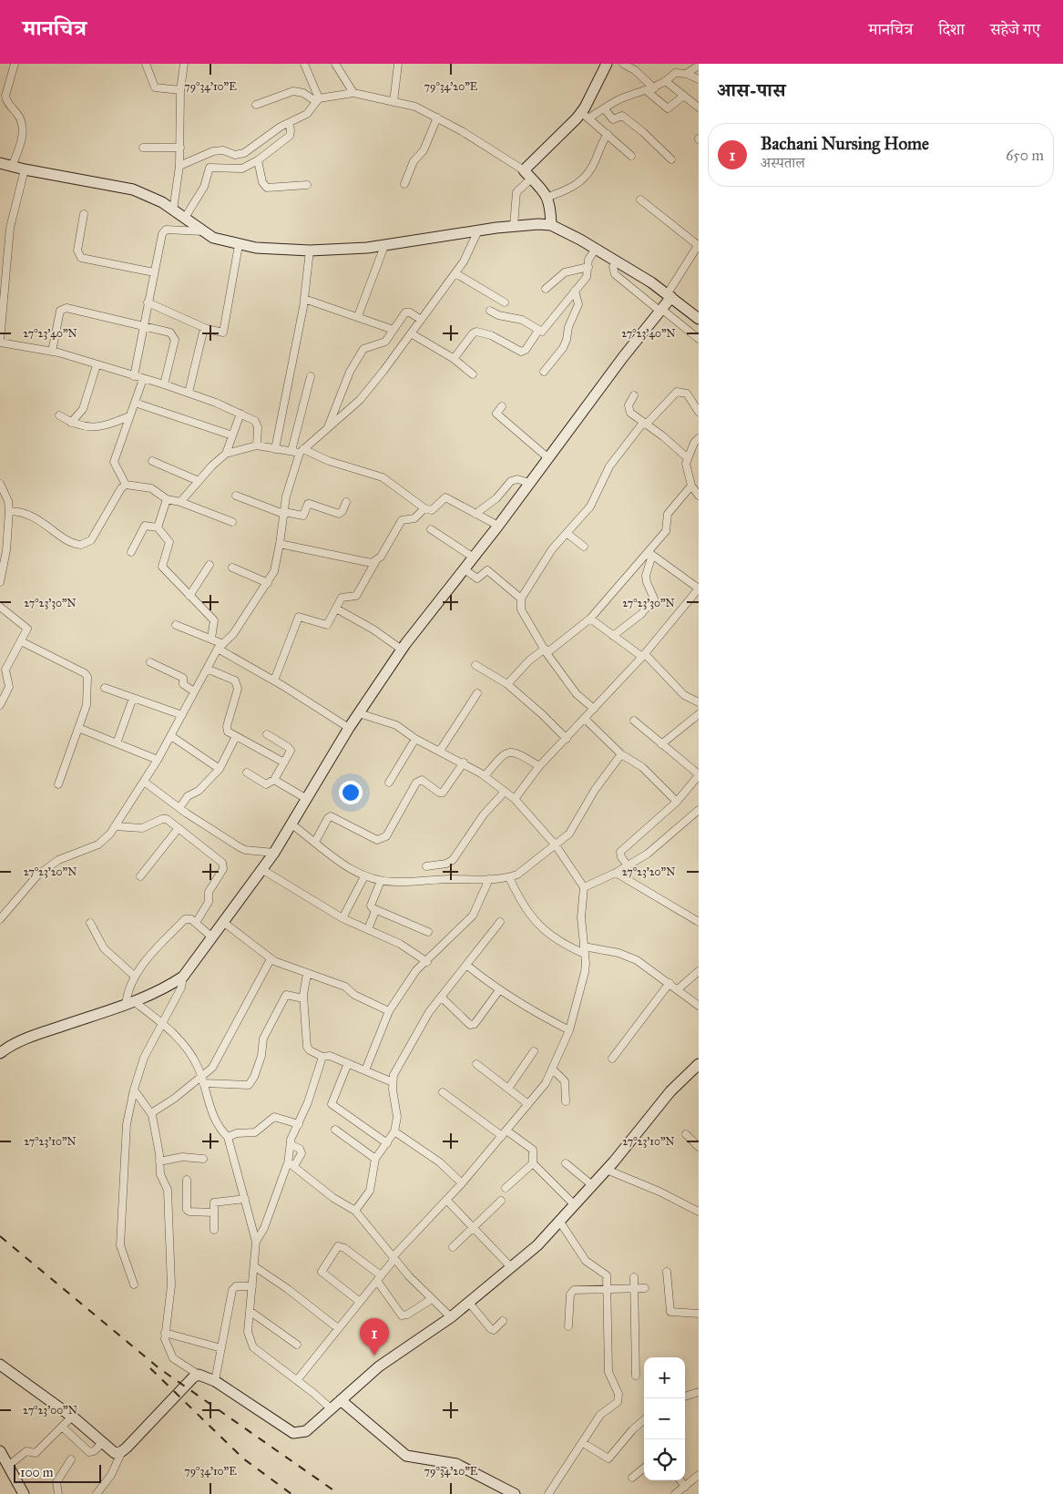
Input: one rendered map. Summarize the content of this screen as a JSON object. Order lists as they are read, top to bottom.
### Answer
{
  "scale_bar": "100 m",
  "page": {
    "header": "मानचित्र",
    "nav": ["मानचित्र", "दिशा", "सहेजे गए"],
    "heading": "आस-पास",
    "list": [
      {
        "mark": "1",
        "name": "Bachani Nursing Home",
        "note": "अस्पताल",
        "value": "650 m"
      }
    ],
    "pins": "1",
    "map_buttons": ["+", "−"],
    "scale": "100 m"
  },
  "coordinates": [
    "79°34'10\"E",
    "79°34'20\"E",
    "27°23'40\"N",
    "27°23'30\"N",
    "27°23'20\"N",
    "27°23'10\"N",
    "27°23'00\"N"
  ]
}
